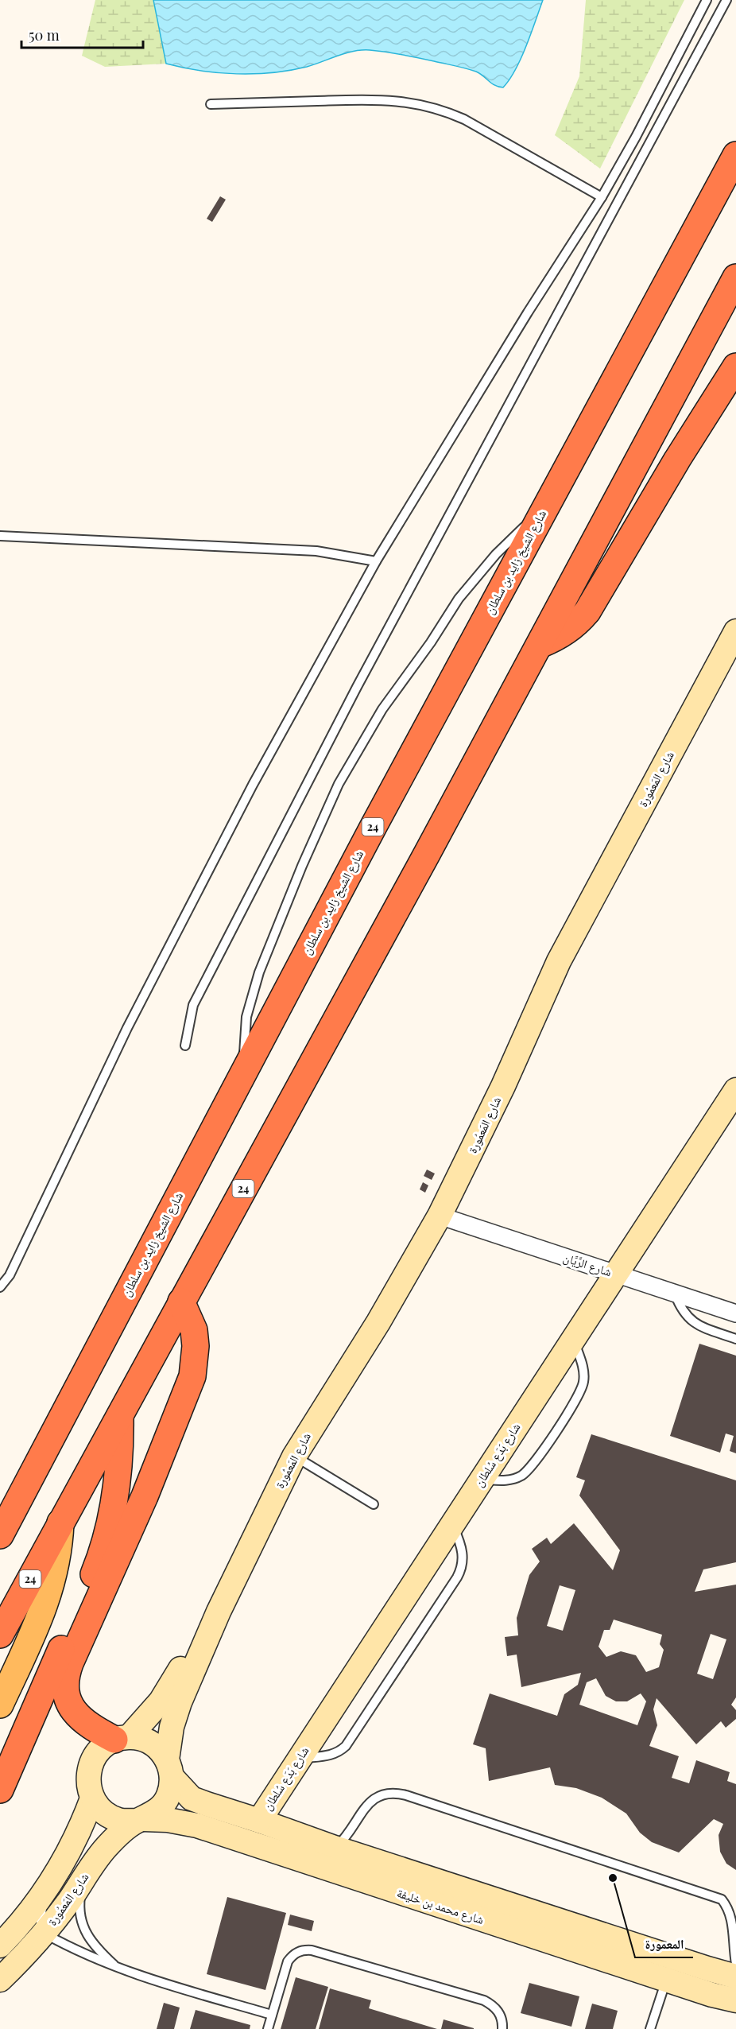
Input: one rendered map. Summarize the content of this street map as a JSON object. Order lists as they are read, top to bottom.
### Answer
{
  "streets": {
    "highway": ["شارع الشيخ زايد بن سلطان", "24"],
    "street": [
      "شارع المَعمُورة",
      "شارع الرَّيَّان",
      "شارع بَدَع سُلطان",
      "شارع محمد بن خليفة"
    ]
  },
  "crossings": [
    ["شارع المَعمُورة", "شارع الرَّيَّان"],
    ["شارع المَعمُورة", "شارع محمد بن خليفة"],
    ["شارع الرَّيَّان", "شارع بَدَع سُلطان"],
    ["شارع بَدَع سُلطان", "شارع محمد بن خليفة"]
  ],
  "places": ["المعمورة"],
  "scale_bar": "50 m"
}
